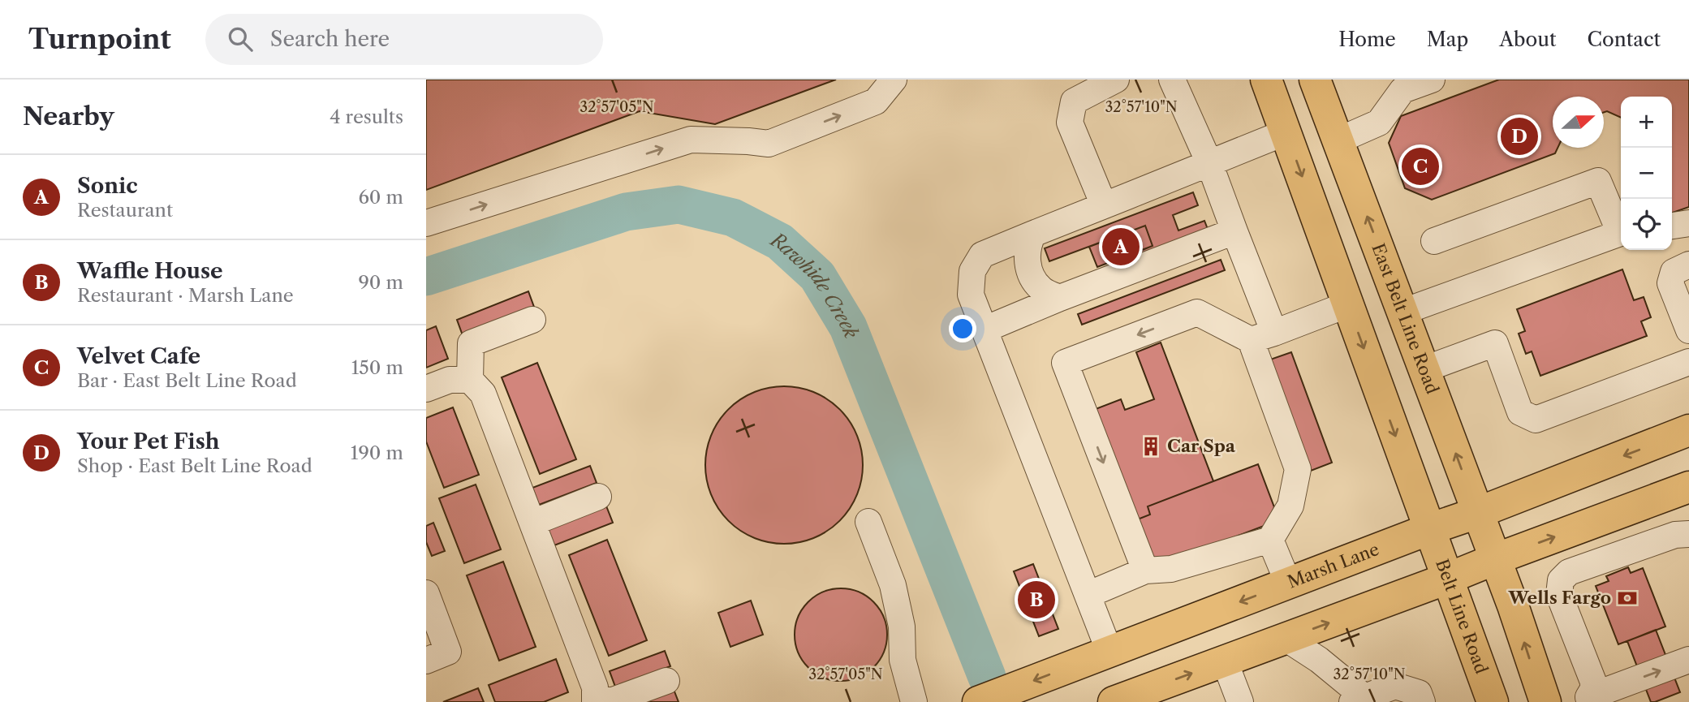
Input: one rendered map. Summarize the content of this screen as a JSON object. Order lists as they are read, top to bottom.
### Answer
{
  "streets": {
    "main road": ["East Belt Line Road", "Marsh Lane", "Belt Line Road"]
  },
  "crossings": [
    ["East Belt Line Road", "Marsh Lane"],
    ["Marsh Lane", "Belt Line Road"]
  ],
  "water": ["Rawhide Creek"],
  "places": {
    "building": ["Car Spa"],
    "bank": ["Wells Fargo"]
  },
  "north": "right",
  "page": {
    "header": "Turnpoint",
    "search": "Search here",
    "nav": [
      "Home",
      "Map",
      "About",
      "Contact"
    ],
    "heading": ["Nearby", "4 results"],
    "map_buttons": ["+", "−"],
    "pins": [
      "D",
      "C",
      "A",
      "B"
    ],
    "list": [
      {
        "mark": "A",
        "name": "Sonic",
        "note": "Restaurant",
        "value": "60 m"
      },
      {
        "mark": "B",
        "name": "Waffle House",
        "note": "Restaurant · Marsh Lane",
        "value": "90 m"
      },
      {
        "mark": "C",
        "name": "Velvet Cafe",
        "note": "Bar · East Belt Line Road",
        "value": "150 m"
      },
      {
        "mark": "D",
        "name": "Your Pet Fish",
        "note": "Shop · East Belt Line Road",
        "value": "190 m"
      }
    ]
  },
  "coordinates": ["32°57'05\"N", "32°57'10\"N"]
}
